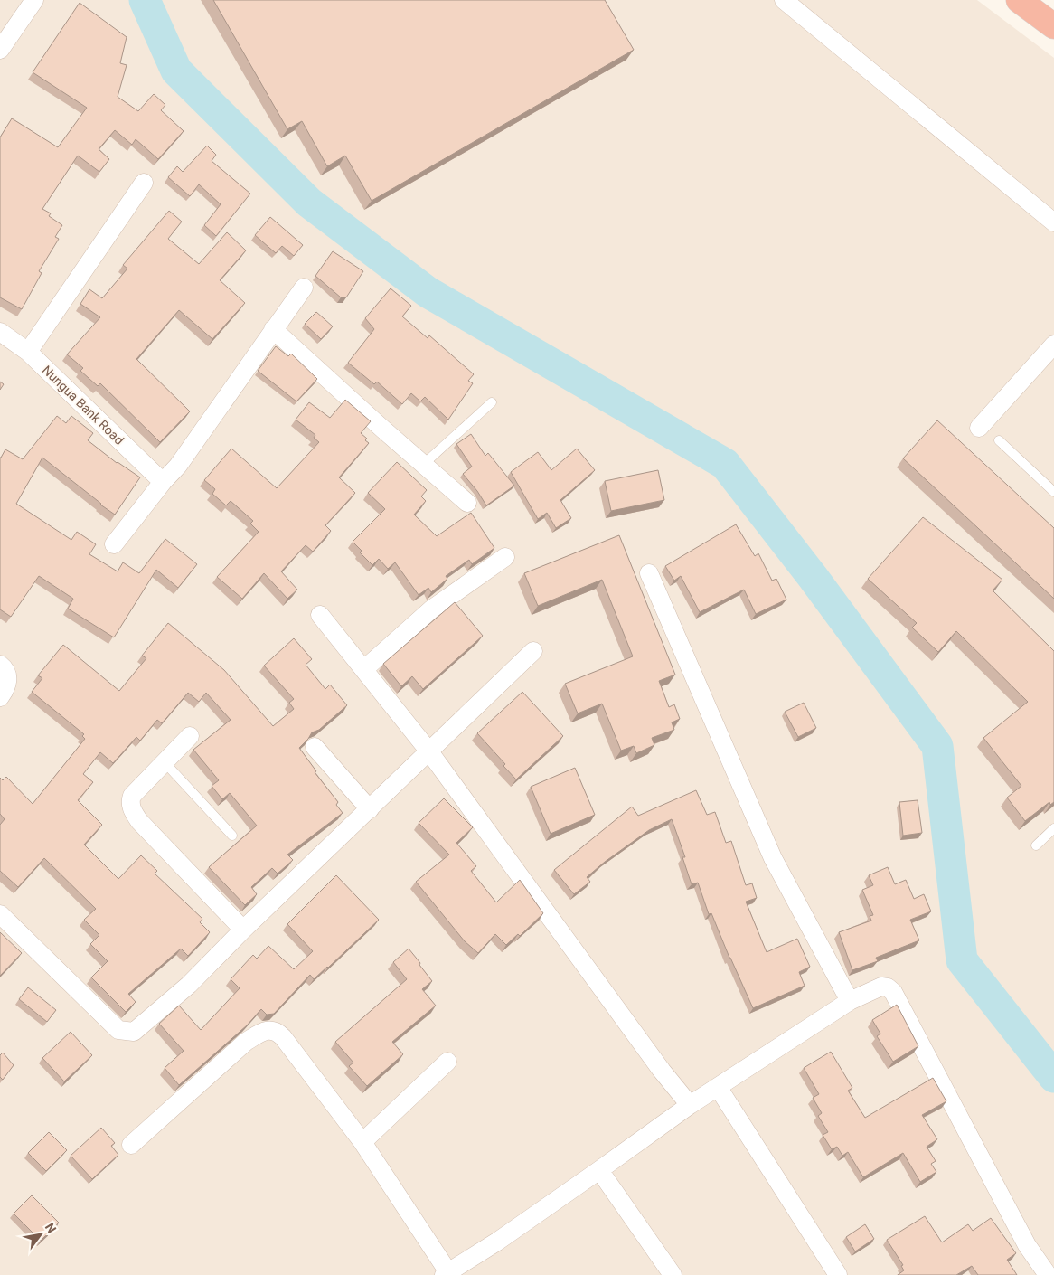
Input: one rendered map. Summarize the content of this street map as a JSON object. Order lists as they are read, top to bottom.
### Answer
{
  "streets": {
    "street": ["Nungua Bank Road"]
  },
  "north": "top right"
}
